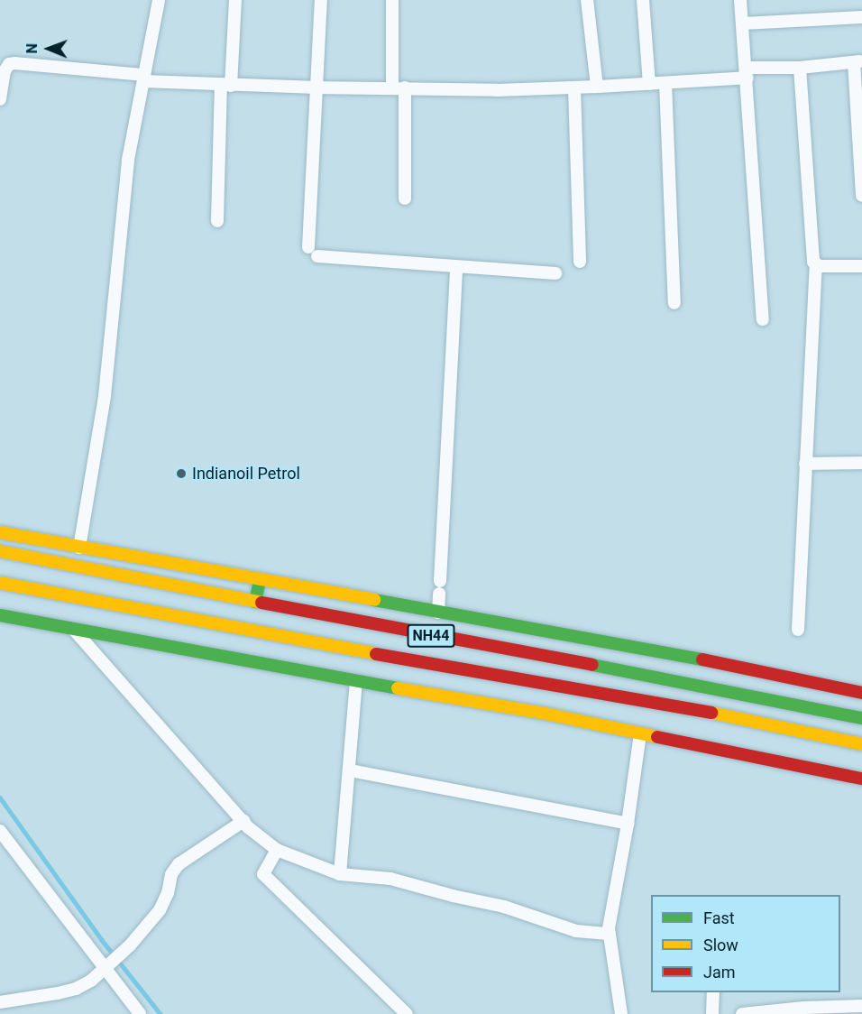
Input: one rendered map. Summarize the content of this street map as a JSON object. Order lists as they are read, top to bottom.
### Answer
{
  "streets": {
    "main road": ["NH44"]
  },
  "places": ["Indianoil Petrol"],
  "legend": ["Fast", "Slow", "Jam"],
  "north": "left"
}
